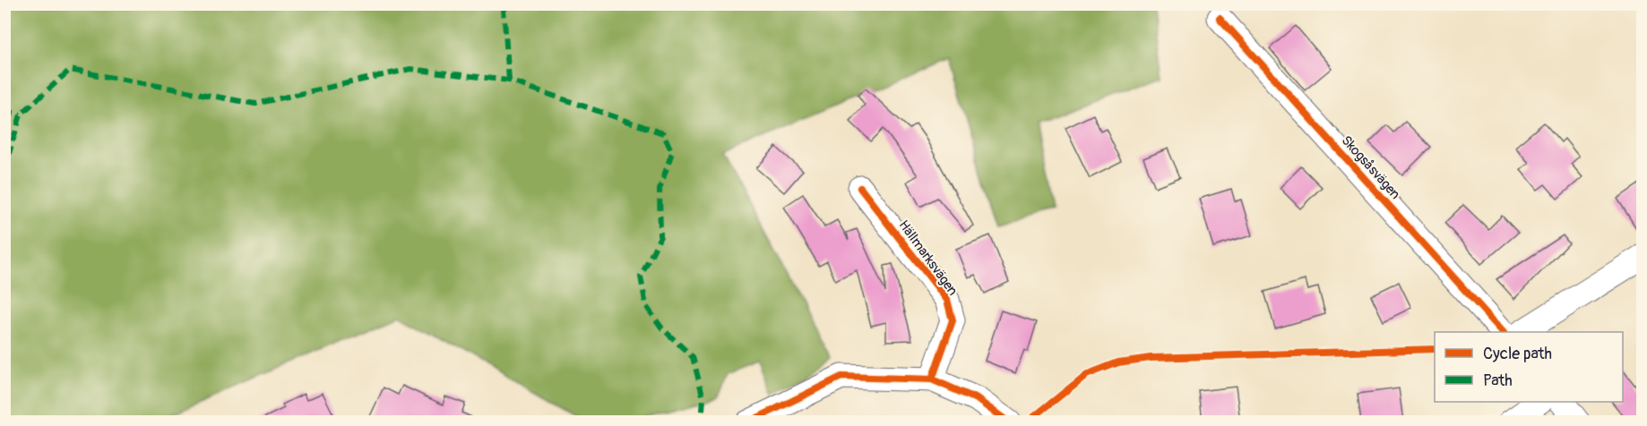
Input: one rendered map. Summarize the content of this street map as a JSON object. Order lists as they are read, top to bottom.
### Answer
{
  "streets": {
    "street": ["Skogsåsvägen", "Hällmarksvägen"]
  },
  "legend": ["Cycle path", "Path"]
}
